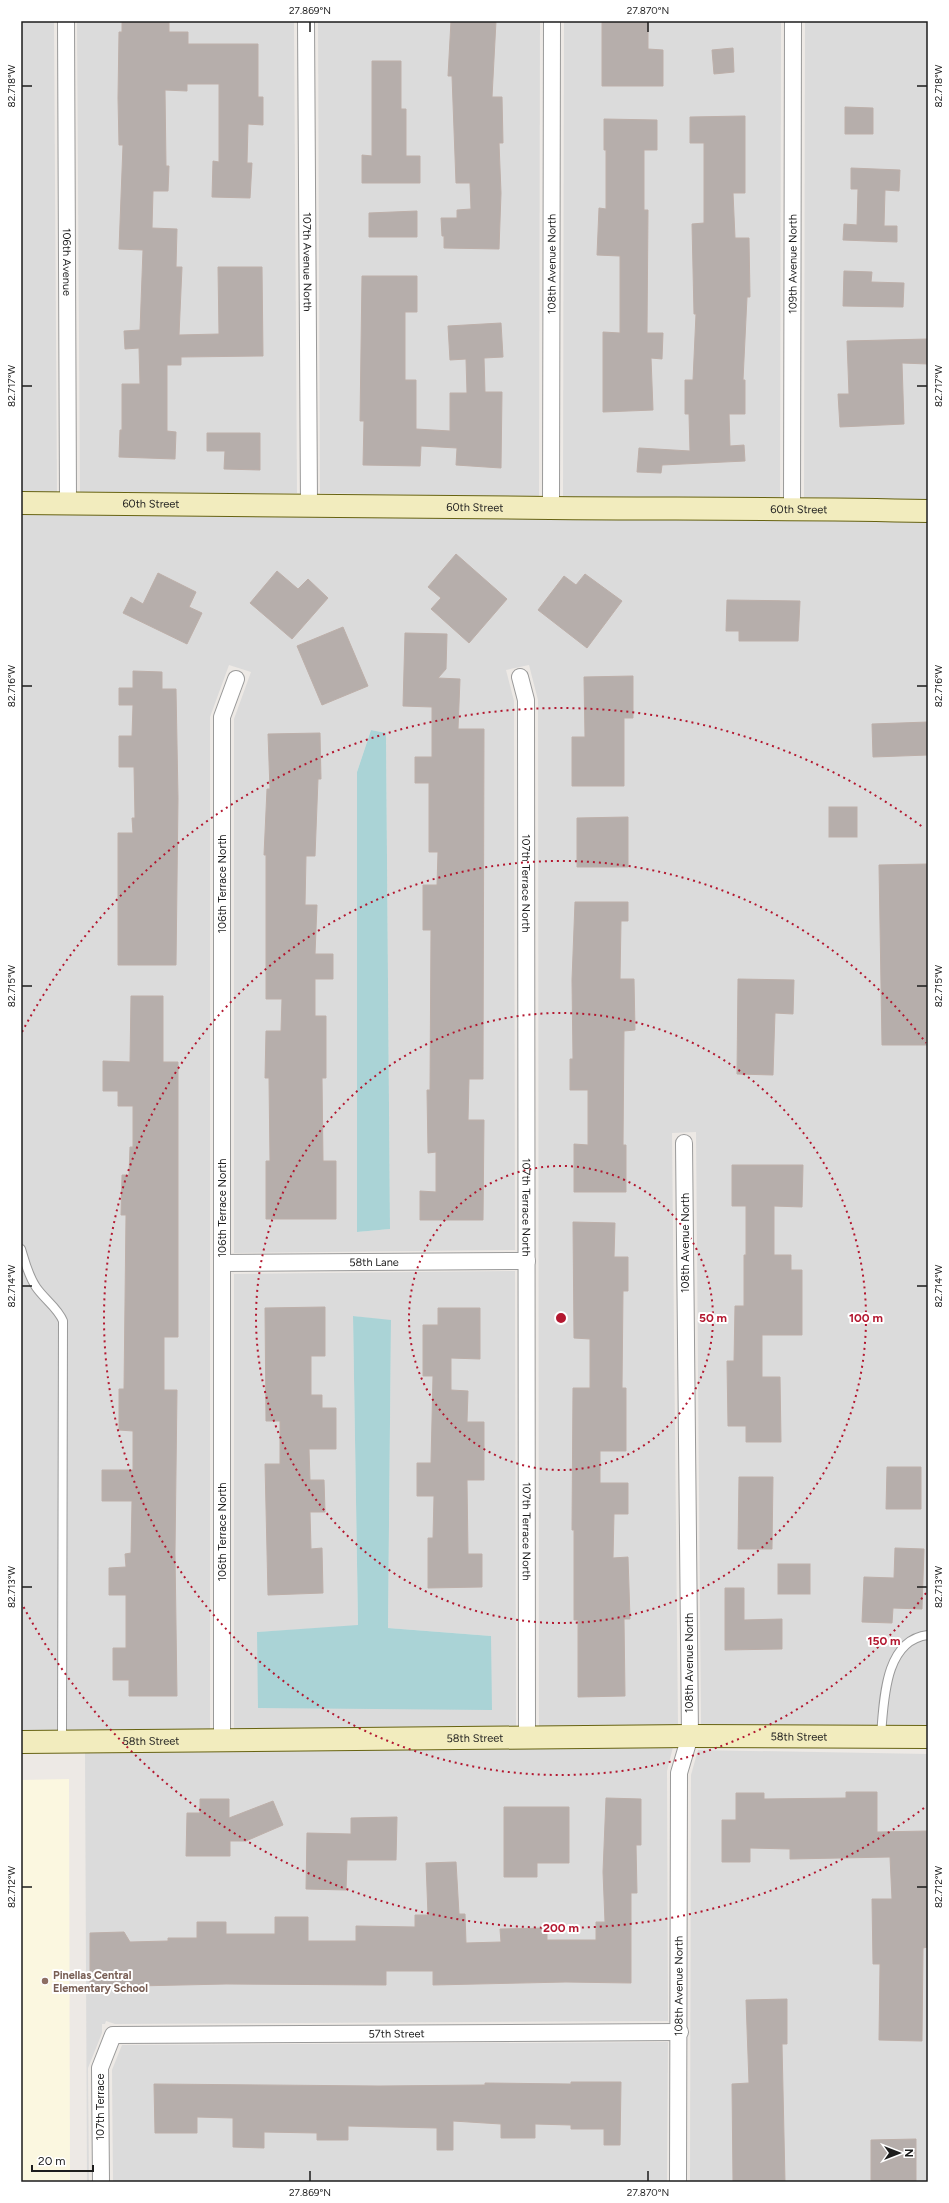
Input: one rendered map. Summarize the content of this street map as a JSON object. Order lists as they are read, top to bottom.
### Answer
{
  "streets": {
    "street": [
      "106th Avenue",
      "107th Avenue North",
      "108th Avenue North",
      "109th Avenue North",
      "60th Street",
      "107th Terrace North",
      "106th Terrace North",
      "58th Lane",
      "58th Street",
      "57th Street",
      "107th Terrace"
    ]
  },
  "crossings": [
    ["106th Avenue", "60th Street"],
    ["107th Avenue North", "60th Street"],
    ["108th Avenue North", "60th Street"],
    ["108th Avenue North", "58th Street"],
    ["108th Avenue North", "57th Street"],
    ["109th Avenue North", "60th Street"],
    ["107th Terrace North", "58th Lane"],
    ["107th Terrace North", "58th Street"],
    ["106th Terrace North", "58th Lane"],
    ["106th Terrace North", "58th Street"],
    ["57th Street", "107th Terrace"]
  ],
  "places": ["Pinellas Central Elementary School"],
  "scale_bar": "20 m",
  "north": "right",
  "coordinates": [
    "27.869°N",
    "27.870°N",
    "82.718°W",
    "82.717°W",
    "82.716°W",
    "82.715°W",
    "82.714°W",
    "82.713°W",
    "82.712°W"
  ],
  "rings": [
    "50 m",
    "100 m",
    "150 m",
    "200 m"
  ]
}
